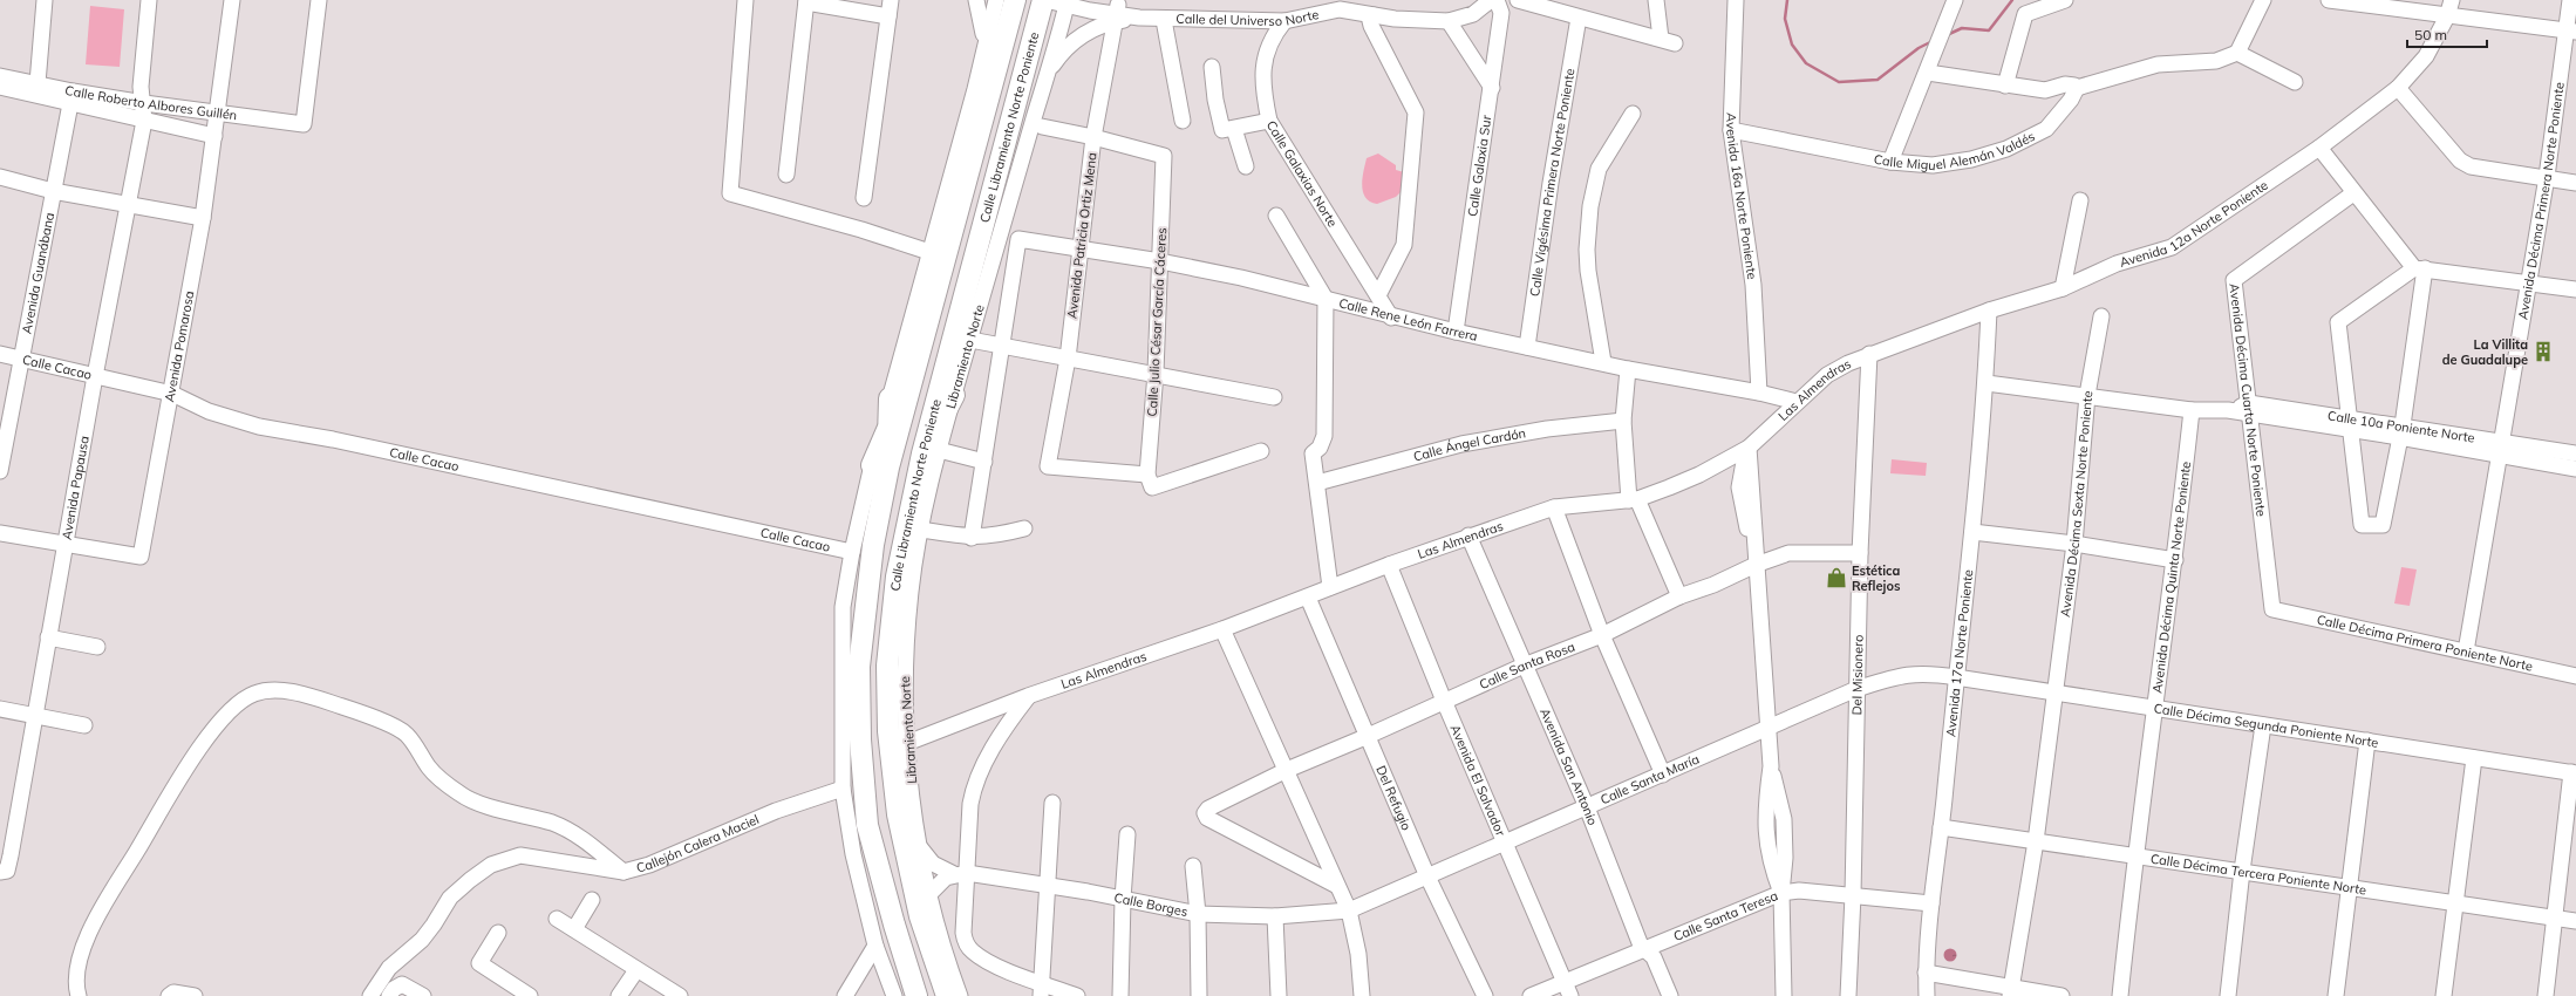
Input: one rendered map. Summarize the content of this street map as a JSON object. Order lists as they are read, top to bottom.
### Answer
{
  "streets": {
    "highway": ["Calle Libramiento Norte Poniente"],
    "street": [
      "Calle del Universo Norte",
      "Calle Roberto Albores Guillén",
      "Calle Miguel Alemán Valdés",
      "Calle Galaxia Sur",
      "Calle Galaxias Norte",
      "Calle Vigésima Primera Norte Poniente",
      "Avenida 16a Norte Poniente",
      "Avenida Décima Primera Norte Poniente",
      "Avenida 12a Norte Poniente",
      "Avenida Patricia Ortiz Mena",
      "Avenida Guanábana",
      "Calle Rene León Farrera",
      "Calle Julio César García Cáceres",
      "Avenida Pomarosa",
      "Libramiento Norte",
      "Calle Cacao",
      "Las Almendras",
      "Avenida Décima Cuarta Norte Poniente",
      "Calle 10a Poniente Norte",
      "Calle Ángel Cardón",
      "Avenida Papausa",
      "Avenida Décima Sexta Norte Poniente",
      "Avenida Décima Quinta Norte Poniente",
      "Calle Décima Primera Poniente Norte",
      "Avenida 17a Norte Poniente",
      "Calle Santa Rosa",
      "Del Misionero",
      "Calle Décima Segunda Poniente Norte",
      "Avenida San Antonio",
      "Avenida El Salvador",
      "Calle Santa María",
      "Del Refugio",
      "Callejón Calera Maciel",
      "Calle Décima Tercera Poniente Norte",
      "Calle Borges",
      "Calle Santa Teresa"
    ]
  },
  "crossings": [
    ["Calle del Universo Norte", "Calle Libramiento Norte Poniente"],
    ["Calle del Universo Norte", "Calle Galaxias Norte"],
    ["Calle del Universo Norte", "Avenida Patricia Ortiz Mena"],
    ["Calle del Universo Norte", "Libramiento Norte"],
    ["Calle Roberto Albores Guillén", "Avenida Guanábana"],
    ["Calle Roberto Albores Guillén", "Avenida Pomarosa"],
    ["Calle Roberto Albores Guillén", "Avenida Papausa"],
    ["Calle Libramiento Norte Poniente", "Libramiento Norte"],
    ["Calle Miguel Alemán Valdés", "Avenida 16a Norte Poniente"],
    ["Calle Galaxia Sur", "Calle Rene León Farrera"],
    ["Calle Galaxias Norte", "Calle Rene León Farrera"],
    ["Calle Vigésima Primera Norte Poniente", "Calle Rene León Farrera"],
    ["Avenida 16a Norte Poniente", "Calle Rene León Farrera"],
    ["Avenida Décima Primera Norte Poniente", "Calle 10a Poniente Norte"],
    ["Avenida Décima Primera Norte Poniente", "Calle Décima Primera Poniente Norte"],
    ["Avenida 12a Norte Poniente", "Las Almendras"],
    ["Avenida 12a Norte Poniente", "Avenida 17a Norte Poniente"],
    ["Avenida 12a Norte Poniente", "Del Misionero"],
    ["Avenida Patricia Ortiz Mena", "Calle Rene León Farrera"],
    ["Avenida Patricia Ortiz Mena", "Calle Julio César García Cáceres"],
    ["Avenida Guanábana", "Calle Cacao"],
    ["Calle Rene León Farrera", "Calle Julio César García Cáceres"],
    ["Calle Rene León Farrera", "Las Almendras"],
    ["Avenida Pomarosa", "Calle Cacao"],
    ["Avenida Pomarosa", "Avenida Papausa"],
    ["Libramiento Norte", "Las Almendras"],
    ["Libramiento Norte", "Calle Borges"],
    ["Calle Cacao", "Avenida Papausa"],
    ["Las Almendras", "Del Misionero"],
    ["Las Almendras", "Avenida San Antonio"],
    ["Las Almendras", "Avenida El Salvador"],
    ["Las Almendras", "Del Refugio"],
    ["Avenida Décima Cuarta Norte Poniente", "Calle 10a Poniente Norte"],
    ["Avenida Décima Cuarta Norte Poniente", "Calle Décima Primera Poniente Norte"],
    ["Calle 10a Poniente Norte", "Avenida Décima Sexta Norte Poniente"],
    ["Calle 10a Poniente Norte", "Avenida Décima Quinta Norte Poniente"],
    ["Calle 10a Poniente Norte", "Avenida 17a Norte Poniente"],
    ["Avenida Décima Sexta Norte Poniente", "Calle Décima Segunda Poniente Norte"],
    ["Avenida Décima Sexta Norte Poniente", "Calle Décima Tercera Poniente Norte"],
    ["Avenida Décima Quinta Norte Poniente", "Calle Décima Segunda Poniente Norte"],
    ["Avenida Décima Quinta Norte Poniente", "Calle Décima Tercera Poniente Norte"],
    ["Avenida 17a Norte Poniente", "Calle Décima Segunda Poniente Norte"],
    ["Avenida 17a Norte Poniente", "Calle Santa María"],
    ["Avenida 17a Norte Poniente", "Calle Décima Tercera Poniente Norte"],
    ["Avenida 17a Norte Poniente", "Calle Santa Teresa"],
    ["Calle Santa Rosa", "Del Misionero"],
    ["Calle Santa Rosa", "Avenida San Antonio"],
    ["Calle Santa Rosa", "Avenida El Salvador"],
    ["Calle Santa Rosa", "Del Refugio"],
    ["Del Misionero", "Calle Santa María"],
    ["Del Misionero", "Calle Santa Teresa"],
    ["Calle Décima Segunda Poniente Norte", "Calle Santa María"],
    ["Avenida San Antonio", "Calle Santa María"],
    ["Avenida San Antonio", "Calle Santa Teresa"],
    ["Avenida El Salvador", "Calle Santa María"],
    ["Avenida El Salvador", "Calle Santa Teresa"],
    ["Calle Santa María", "Del Refugio"],
    ["Calle Santa María", "Calle Borges"]
  ],
  "places": {
    "building": ["La Villita de Guadalupe"],
    "shop": ["Estética Reflejos"]
  },
  "scale_bar": "50 m"
}
